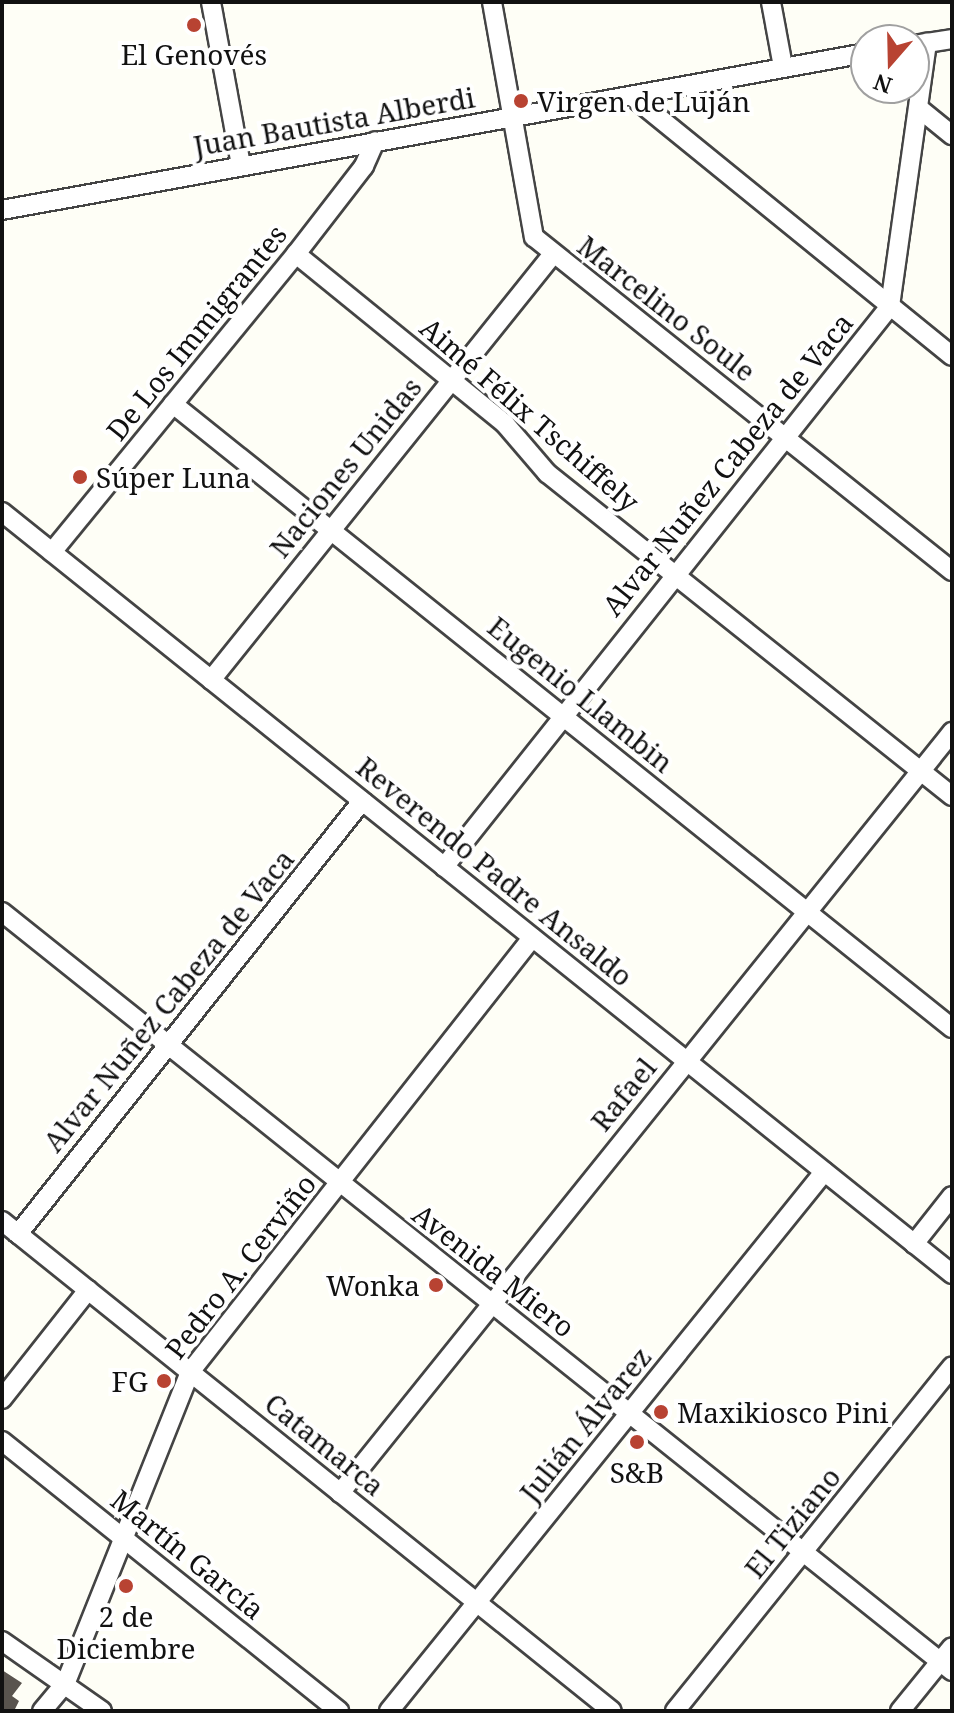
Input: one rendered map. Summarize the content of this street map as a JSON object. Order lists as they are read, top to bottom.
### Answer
{
  "streets": {
    "street": [
      "Juan Bautista Alberdi",
      "Marcelino Soule",
      "De Los Immigrantes",
      "Aimé Félix Tschiffely",
      "Alvar Nuñez Cabeza de Vaca",
      "Naciones Unidas",
      "Eugenio Llambin",
      "Reverendo Padre Ansaldo",
      "Rafael",
      "Pedro A. Cerviño",
      "Avenida Miero",
      "Julián Álvarez",
      "Catamarca",
      "El Tiziano",
      "Martín García"
    ]
  },
  "crossings": [
    ["Juan Bautista Alberdi", "Marcelino Soule"],
    ["Juan Bautista Alberdi", "De Los Immigrantes"],
    ["Marcelino Soule", "Alvar Nuñez Cabeza de Vaca"],
    ["Marcelino Soule", "Naciones Unidas"],
    ["De Los Immigrantes", "Aimé Félix Tschiffely"],
    ["De Los Immigrantes", "Eugenio Llambin"],
    ["De Los Immigrantes", "Reverendo Padre Ansaldo"],
    ["Aimé Félix Tschiffely", "Alvar Nuñez Cabeza de Vaca"],
    ["Aimé Félix Tschiffely", "Naciones Unidas"],
    ["Aimé Félix Tschiffely", "Rafael"],
    ["Alvar Nuñez Cabeza de Vaca", "Eugenio Llambin"],
    ["Alvar Nuñez Cabeza de Vaca", "Reverendo Padre Ansaldo"],
    ["Alvar Nuñez Cabeza de Vaca", "Avenida Miero"],
    ["Alvar Nuñez Cabeza de Vaca", "Catamarca"],
    ["Naciones Unidas", "Eugenio Llambin"],
    ["Naciones Unidas", "Reverendo Padre Ansaldo"],
    ["Eugenio Llambin", "Rafael"],
    ["Reverendo Padre Ansaldo", "Rafael"],
    ["Reverendo Padre Ansaldo", "Pedro A. Cerviño"],
    ["Reverendo Padre Ansaldo", "Julián Álvarez"],
    ["Rafael", "Avenida Miero"],
    ["Rafael", "Catamarca"],
    ["Pedro A. Cerviño", "Avenida Miero"],
    ["Pedro A. Cerviño", "Catamarca"],
    ["Pedro A. Cerviño", "Martín García"],
    ["Avenida Miero", "Julián Álvarez"],
    ["Avenida Miero", "El Tiziano"],
    ["Julián Álvarez", "Catamarca"]
  ],
  "places": [
    "El Genovés",
    "Virgen de Luján",
    "Súper Luna",
    "Wonka",
    "FG",
    "Maxikiosco Pini",
    "S&B",
    "2 de Diciembre"
  ],
  "north": "bottom"
}
